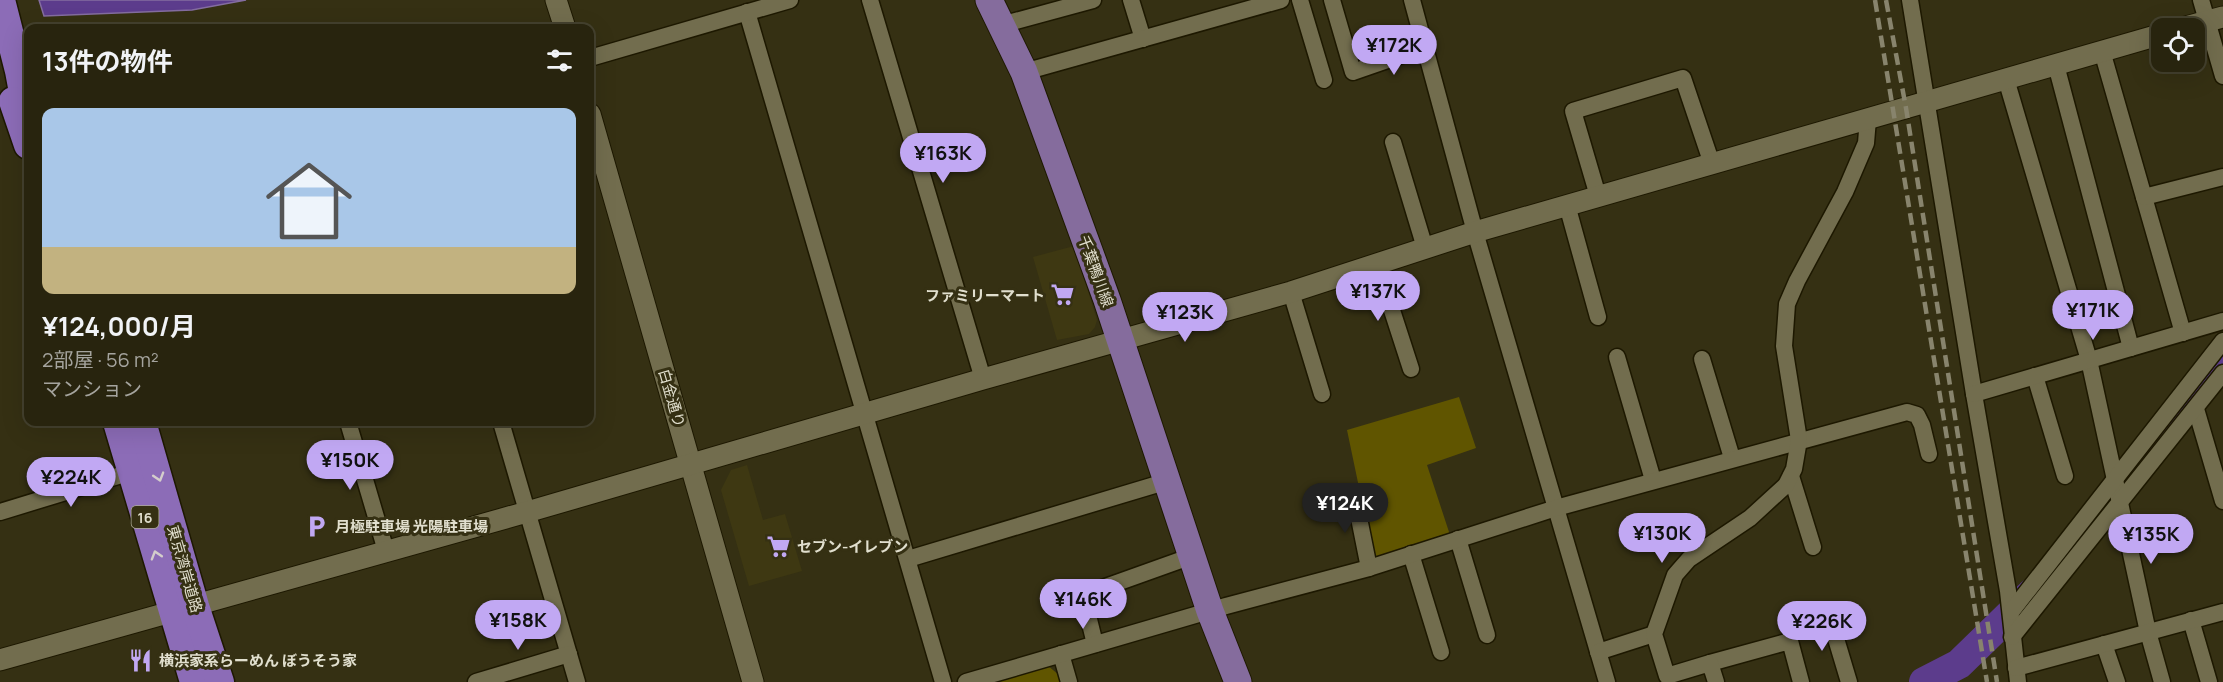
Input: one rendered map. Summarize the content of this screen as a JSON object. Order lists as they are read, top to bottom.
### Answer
{
  "streets": {
    "highway": ["16", "東京湾岸道路"],
    "main road": ["千葉鴨川線"],
    "street": ["白金通り"]
  },
  "places": {
    "supermarket": ["ファミリーマート", "セブン-イレブン"],
    "parking": ["月極駐車場 光陽駐車場"],
    "restaurant": ["横浜家系らーめん ぼうそう家"]
  },
  "page": {
    "heading": "13件の物件",
    "price": [
      "¥172K",
      "¥163K",
      "¥137K",
      "¥171K",
      "¥123K",
      "¥150K",
      "¥224K",
      "¥124K",
      "¥130K",
      "¥135K",
      "¥146K",
      "¥158K",
      "¥226K"
    ],
    "list": [
      {
        "name": "¥124,000/月",
        "note": "2部屋 · 56 m² · マンション"
      }
    ]
  }
}
